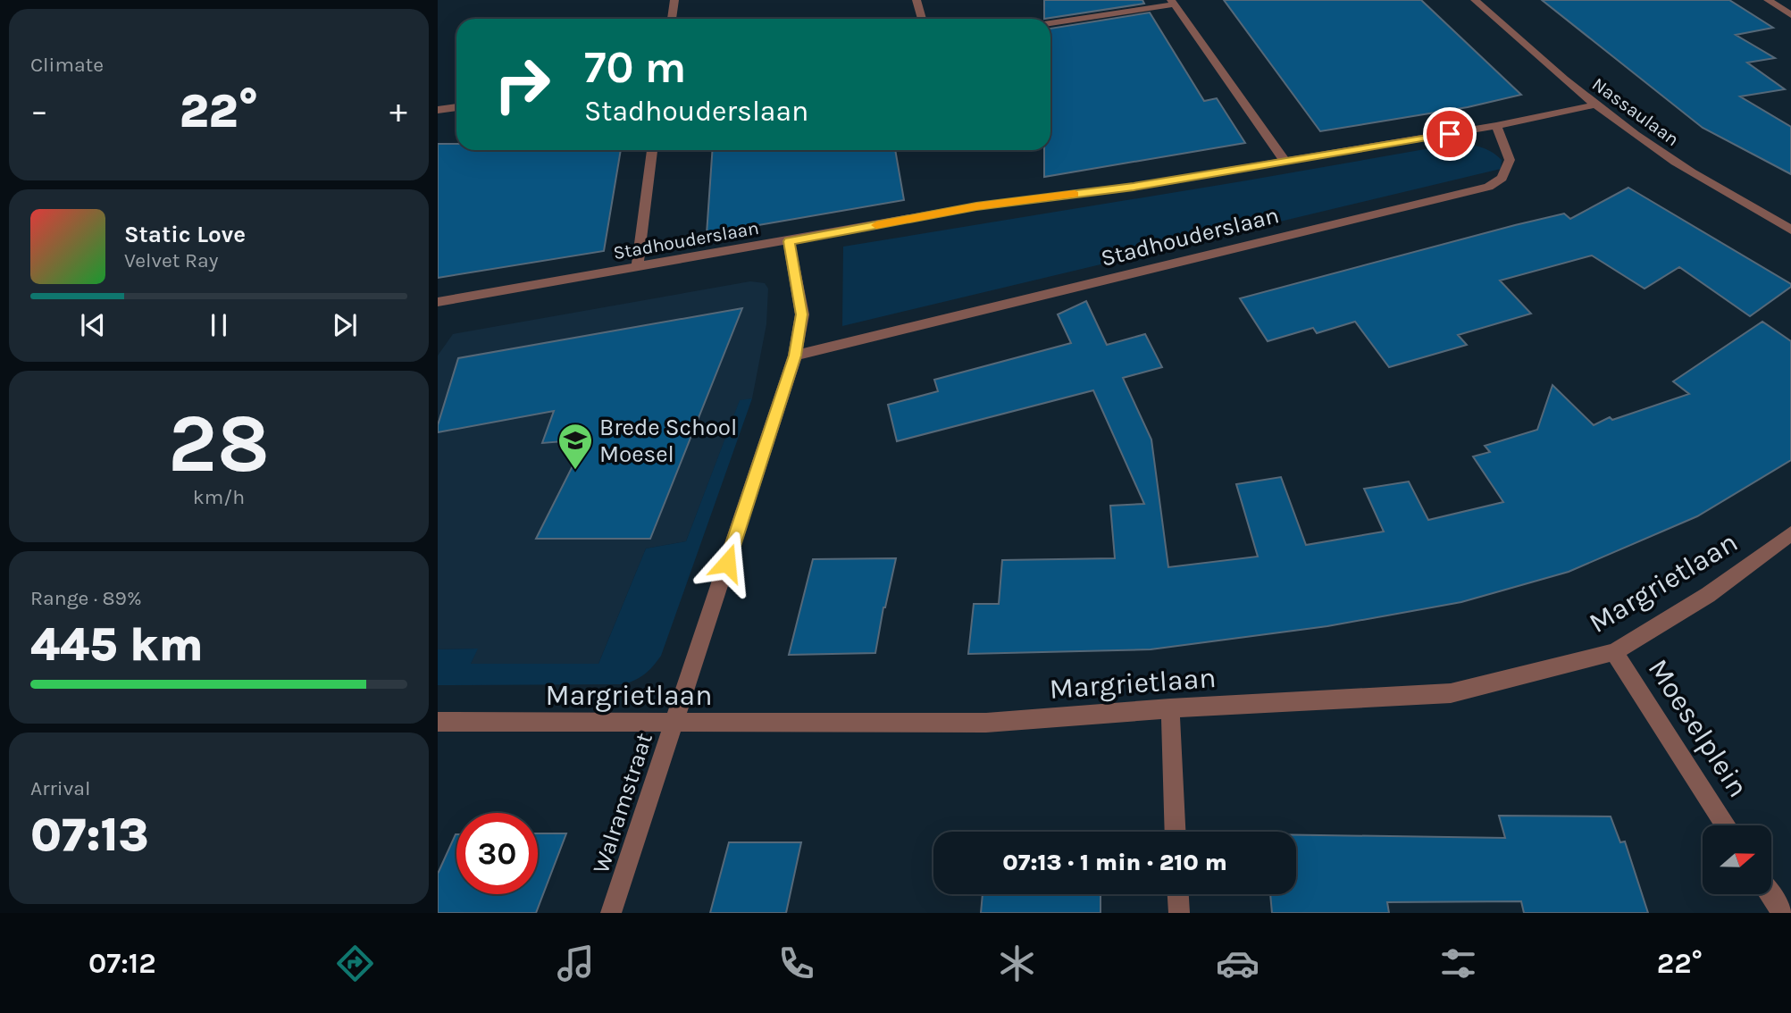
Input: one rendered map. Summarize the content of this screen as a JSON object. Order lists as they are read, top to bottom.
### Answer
{
  "streets": {
    "street": [
      "Nassaulaan",
      "Stadhouderslaan",
      "Margrietlaan",
      "Moeselplein",
      "Walramstraat"
    ]
  },
  "crossings": [
    ["Nassaulaan", "Stadhouderslaan"],
    ["Stadhouderslaan", "Walramstraat"],
    ["Margrietlaan", "Moeselplein"],
    ["Margrietlaan", "Walramstraat"]
  ],
  "places": {
    "school or university": ["Brede School Moesel"]
  },
  "north": "right",
  "page": {
    "tile": [
      "Climate",
      ["28", "km/h"],
      ["Range · 89%", "445 km"],
      ["Arrival", "07:13"]
    ],
    "turn": ["70 m", "Stadhouderslaan"],
    "heat": ["−", "22°", "+"],
    "song": ["Static Love", "Velvet Ray"],
    "limit": "30",
    "trip": "07:13 · 1 min · 210 m",
    "tabs": ["07:12", "22°"]
  }
}
